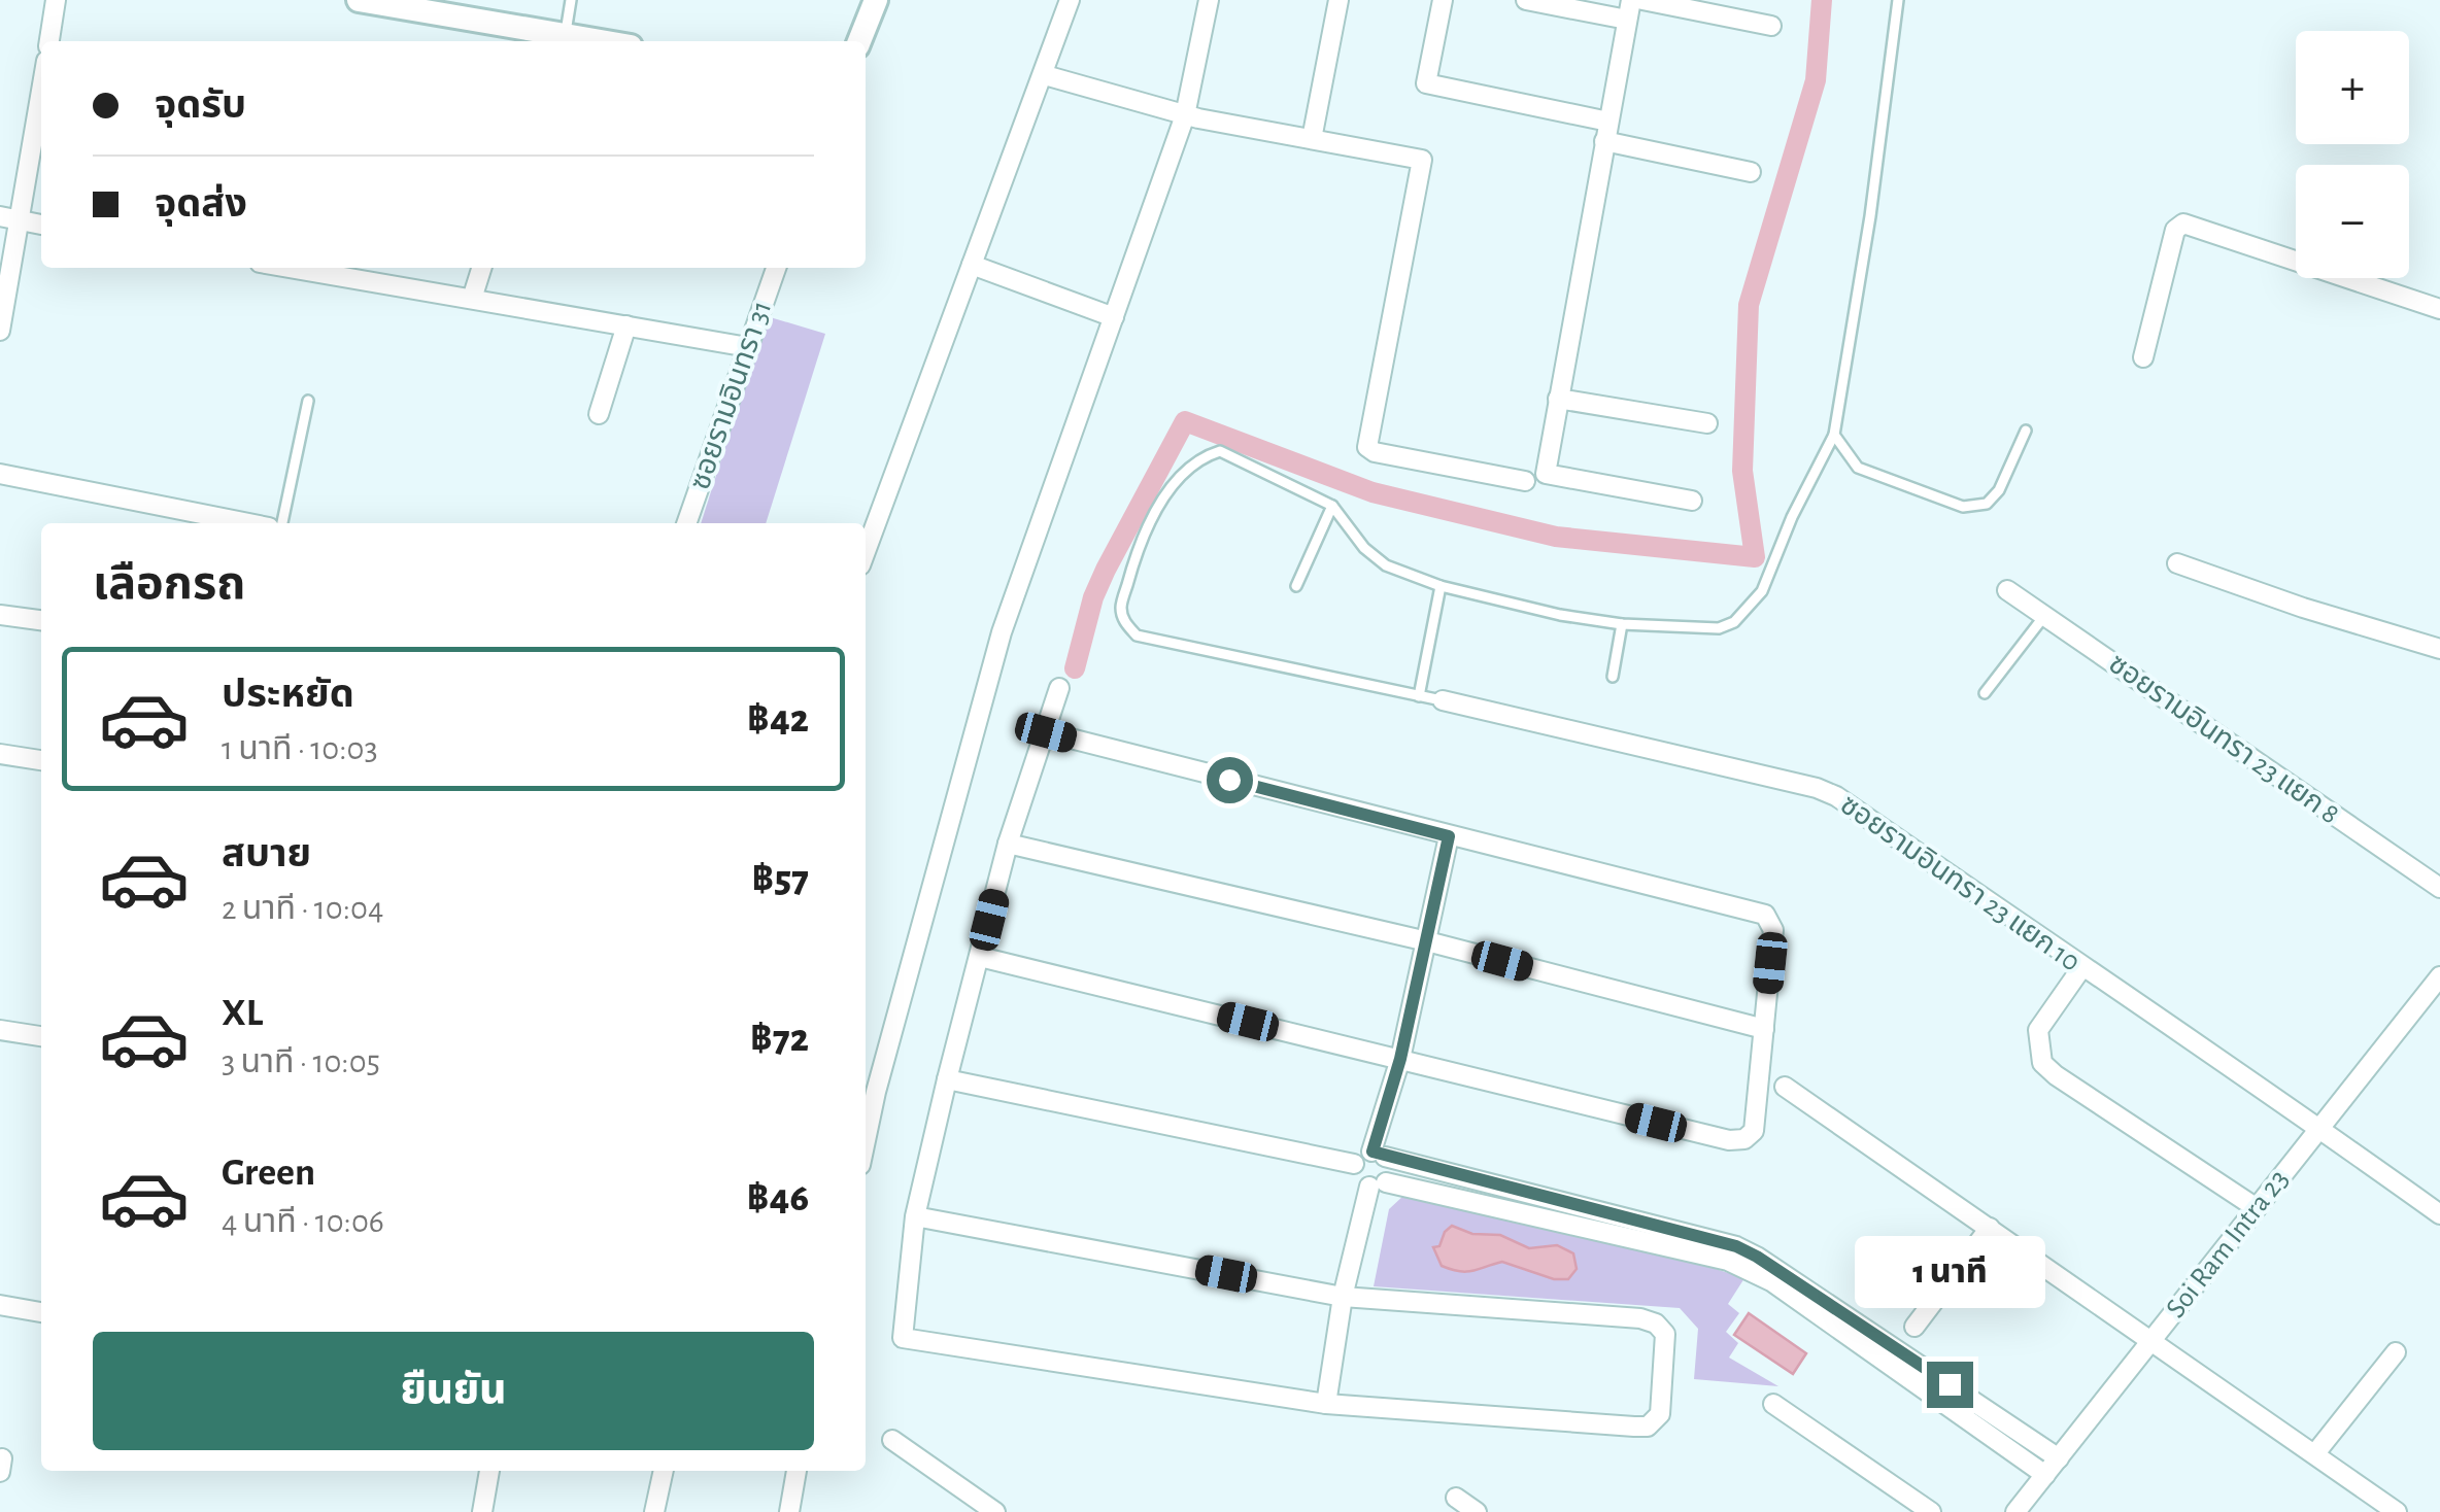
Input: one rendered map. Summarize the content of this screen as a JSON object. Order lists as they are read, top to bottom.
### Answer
{
  "streets": {
    "street": [
      "ซอยรามอินทรา 31",
      "ซอยรามอินทรา 23 แยก 8",
      "ซอยรามอินทรา 23 แยก 10",
      "Soi Ram Intra 23"
    ]
  },
  "crossings": [
    ["ซอยรามอินทรา 23 แยก 10", "Soi Ram Intra 23"]
  ],
  "page": {
    "map_buttons": ["+", "−"],
    "banner": ["จุดรับ", "จุดส่ง"],
    "heading": "เลือกรถ",
    "list": [
      {
        "name": "ประหยัด",
        "note": "1 นาที · 10:03",
        "value": "฿42"
      },
      {
        "name": "สบาย",
        "note": "2 นาที · 10:04",
        "value": "฿57"
      },
      {
        "name": "XL",
        "note": "3 นาที · 10:05",
        "value": "฿72"
      },
      {
        "name": "Green",
        "note": "4 นาที · 10:06",
        "value": "฿46"
      }
    ],
    "bubble": "1 นาที",
    "buttons": "ยืนยัน"
  }
}
